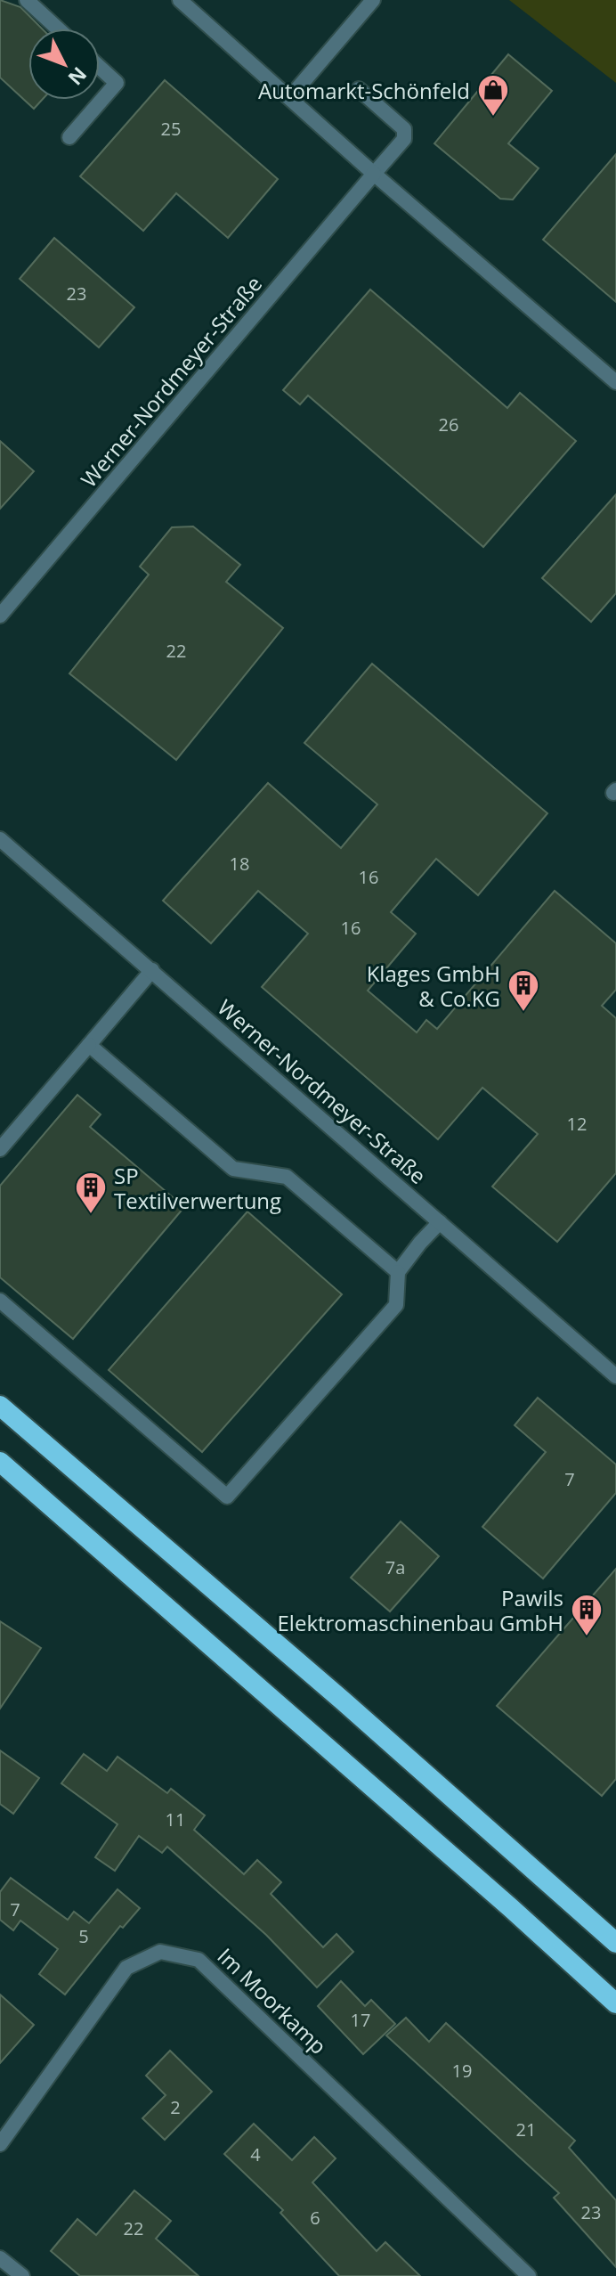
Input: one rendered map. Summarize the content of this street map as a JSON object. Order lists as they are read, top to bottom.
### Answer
{
  "streets": {
    "street": ["Werner-Nordmeyer-Straße", "Im Moorkamp"]
  },
  "places": {
    "shop": ["Automarkt-Schönfeld"],
    "building": ["Klages GmbH & Co.KG", "SP Textilverwertung", "Pawils Elektromaschinenbau GmbH"]
  },
  "house_numbers": [
    "25",
    "23",
    "26",
    "22",
    "18",
    "16",
    "16",
    "12",
    "7",
    "7a",
    "11",
    "7",
    "5",
    "17",
    "19",
    "2",
    "21",
    "4",
    "23",
    "6",
    "22"
  ],
  "north": "bottom right"
}
